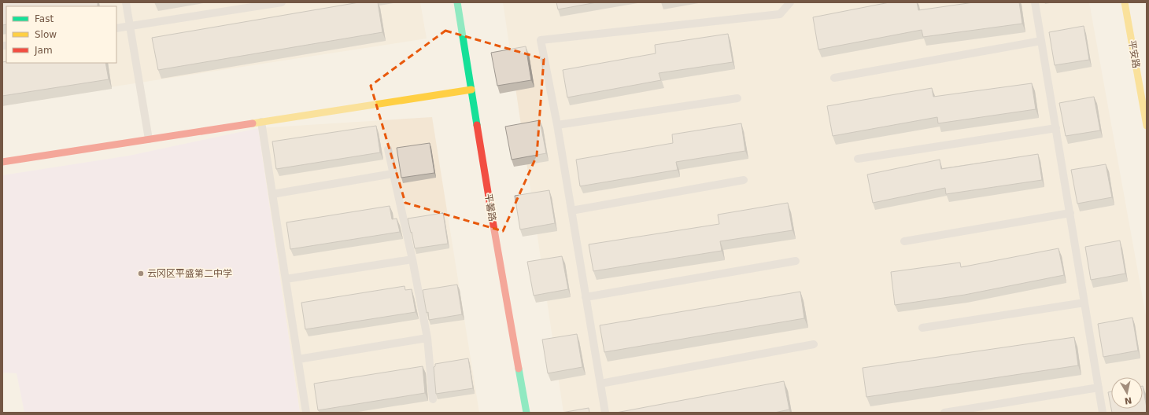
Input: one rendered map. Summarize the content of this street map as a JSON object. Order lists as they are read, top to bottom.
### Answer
{
  "streets": {
    "street": ["平安路", "平馨路"]
  },
  "places": ["云冈区平盛第二中学"],
  "legend": ["Fast", "Slow", "Jam"],
  "north": "bottom"
}
